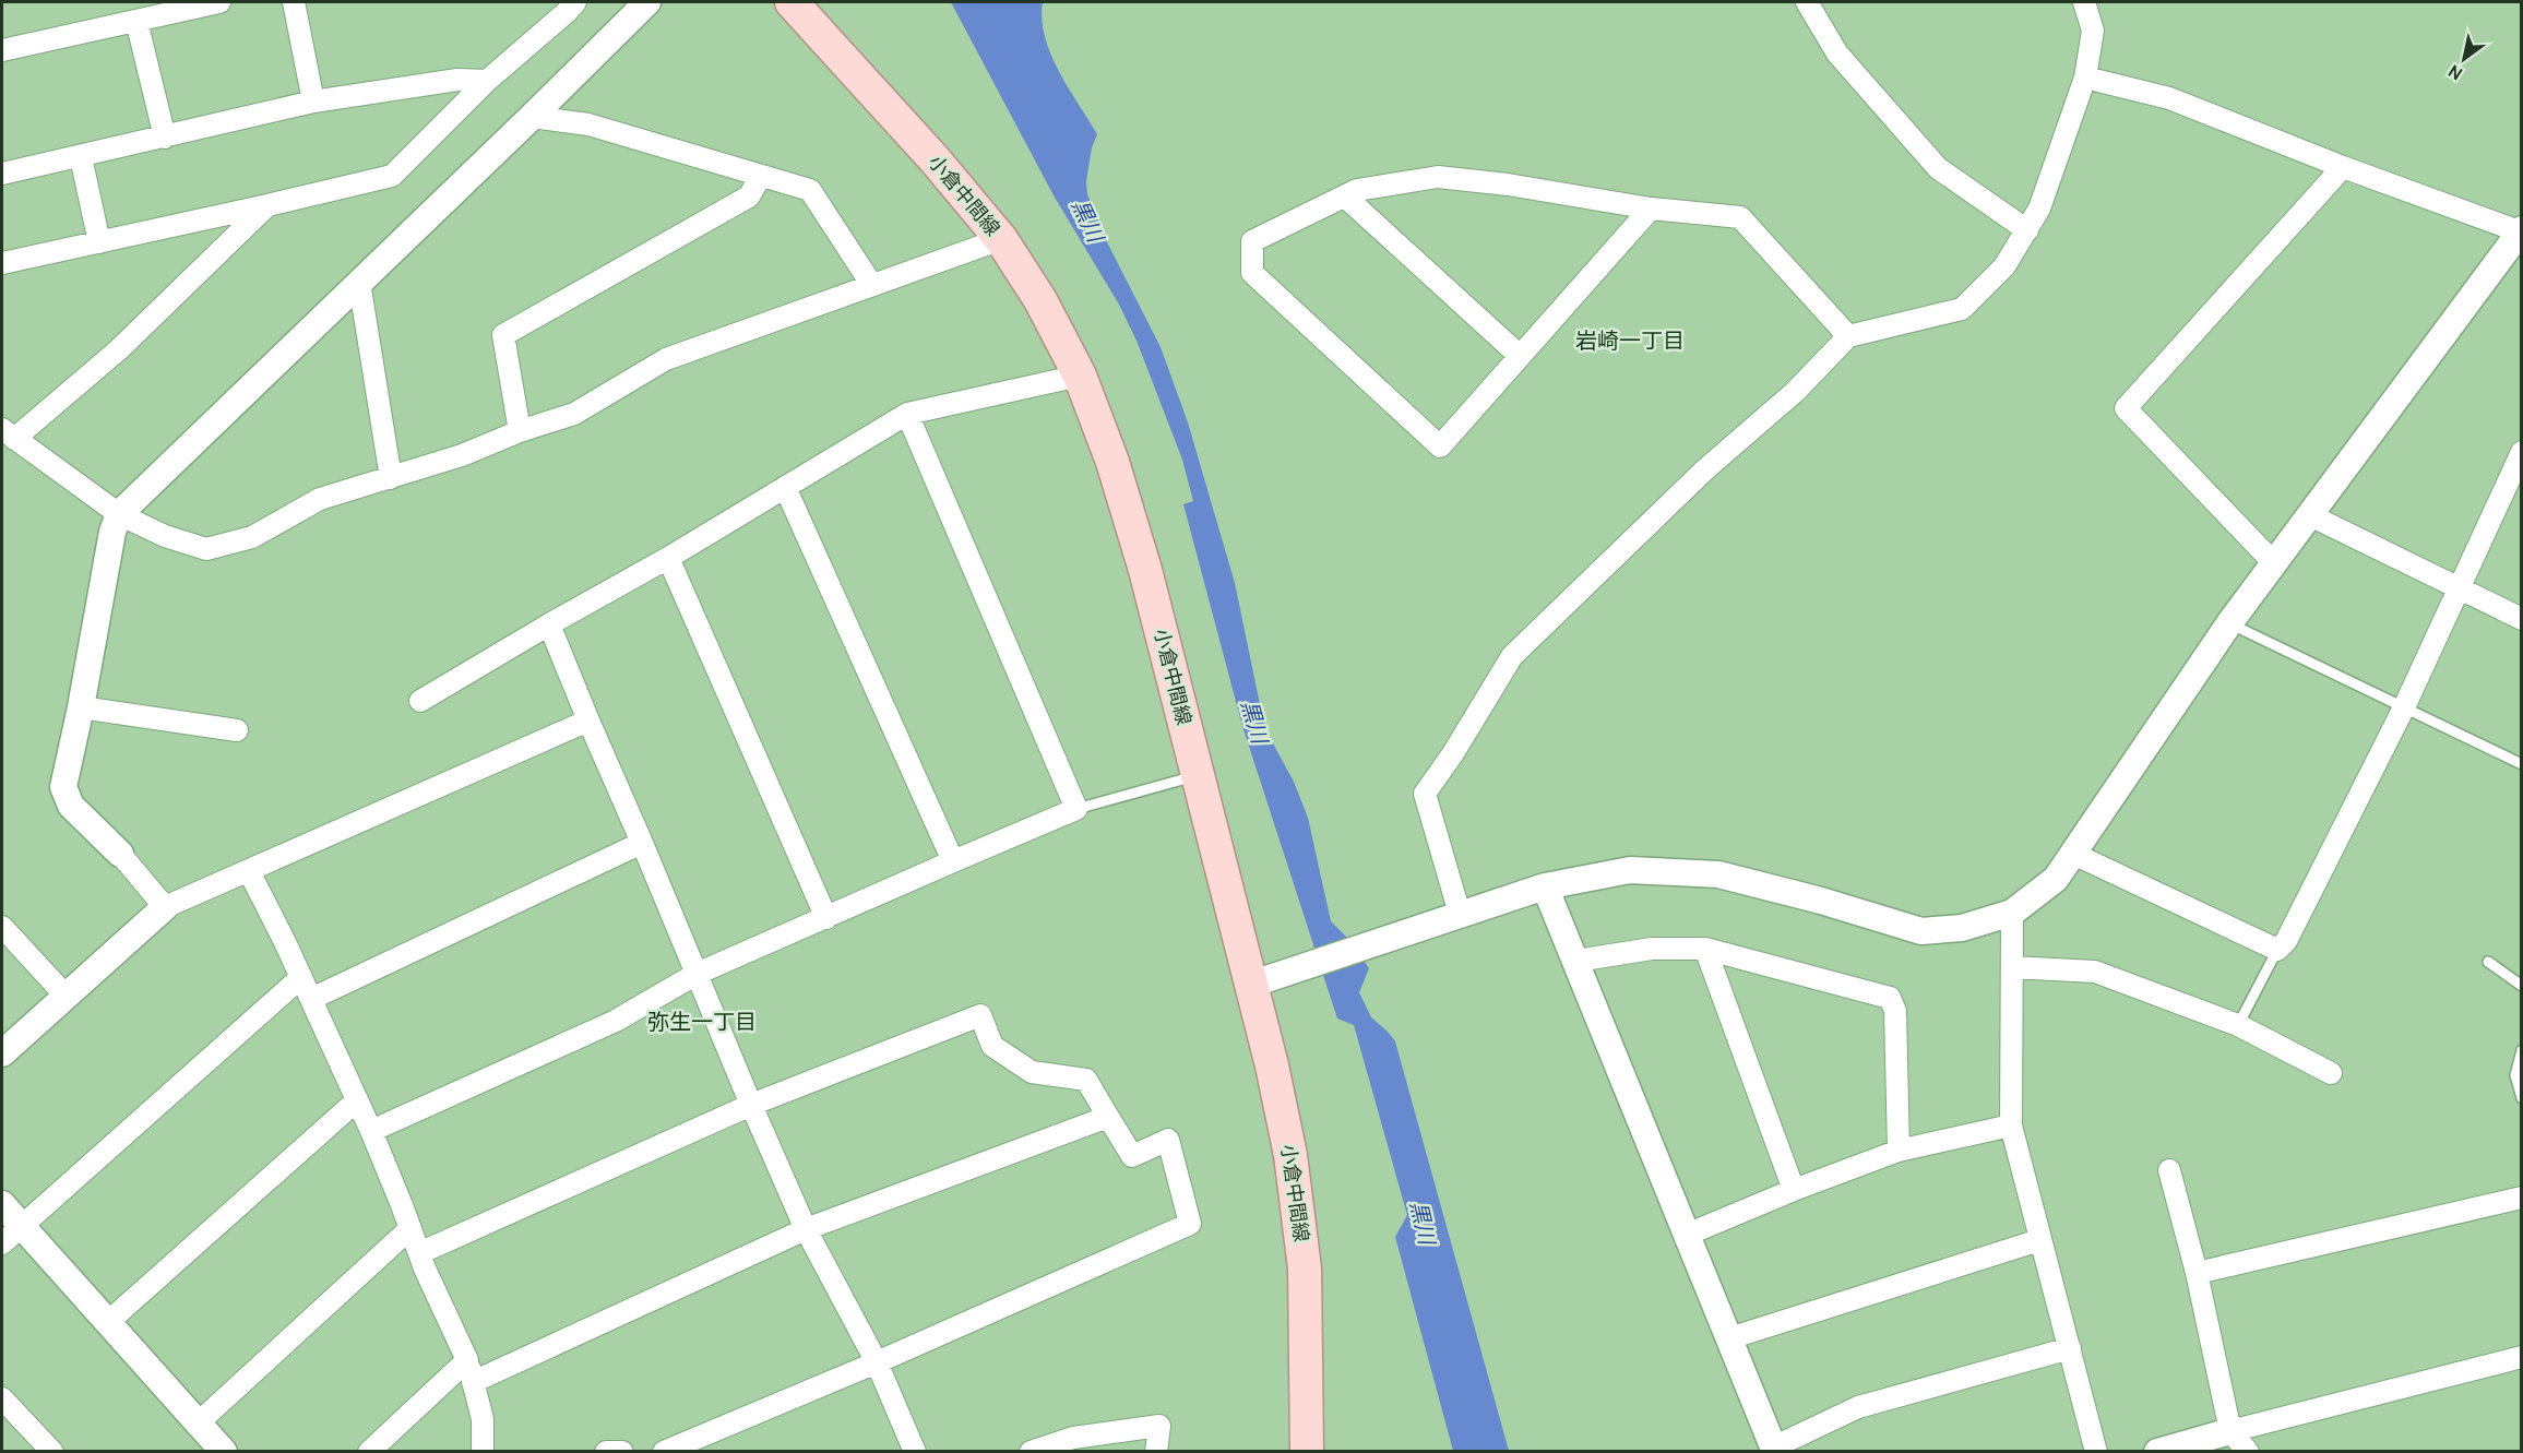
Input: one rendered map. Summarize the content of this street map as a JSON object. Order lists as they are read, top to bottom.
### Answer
{
  "streets": {
    "main road": ["小倉中間線"]
  },
  "districts": ["岩崎一丁目", "弥生一丁目"],
  "water": ["黒川"],
  "north": "bottom left"
}
